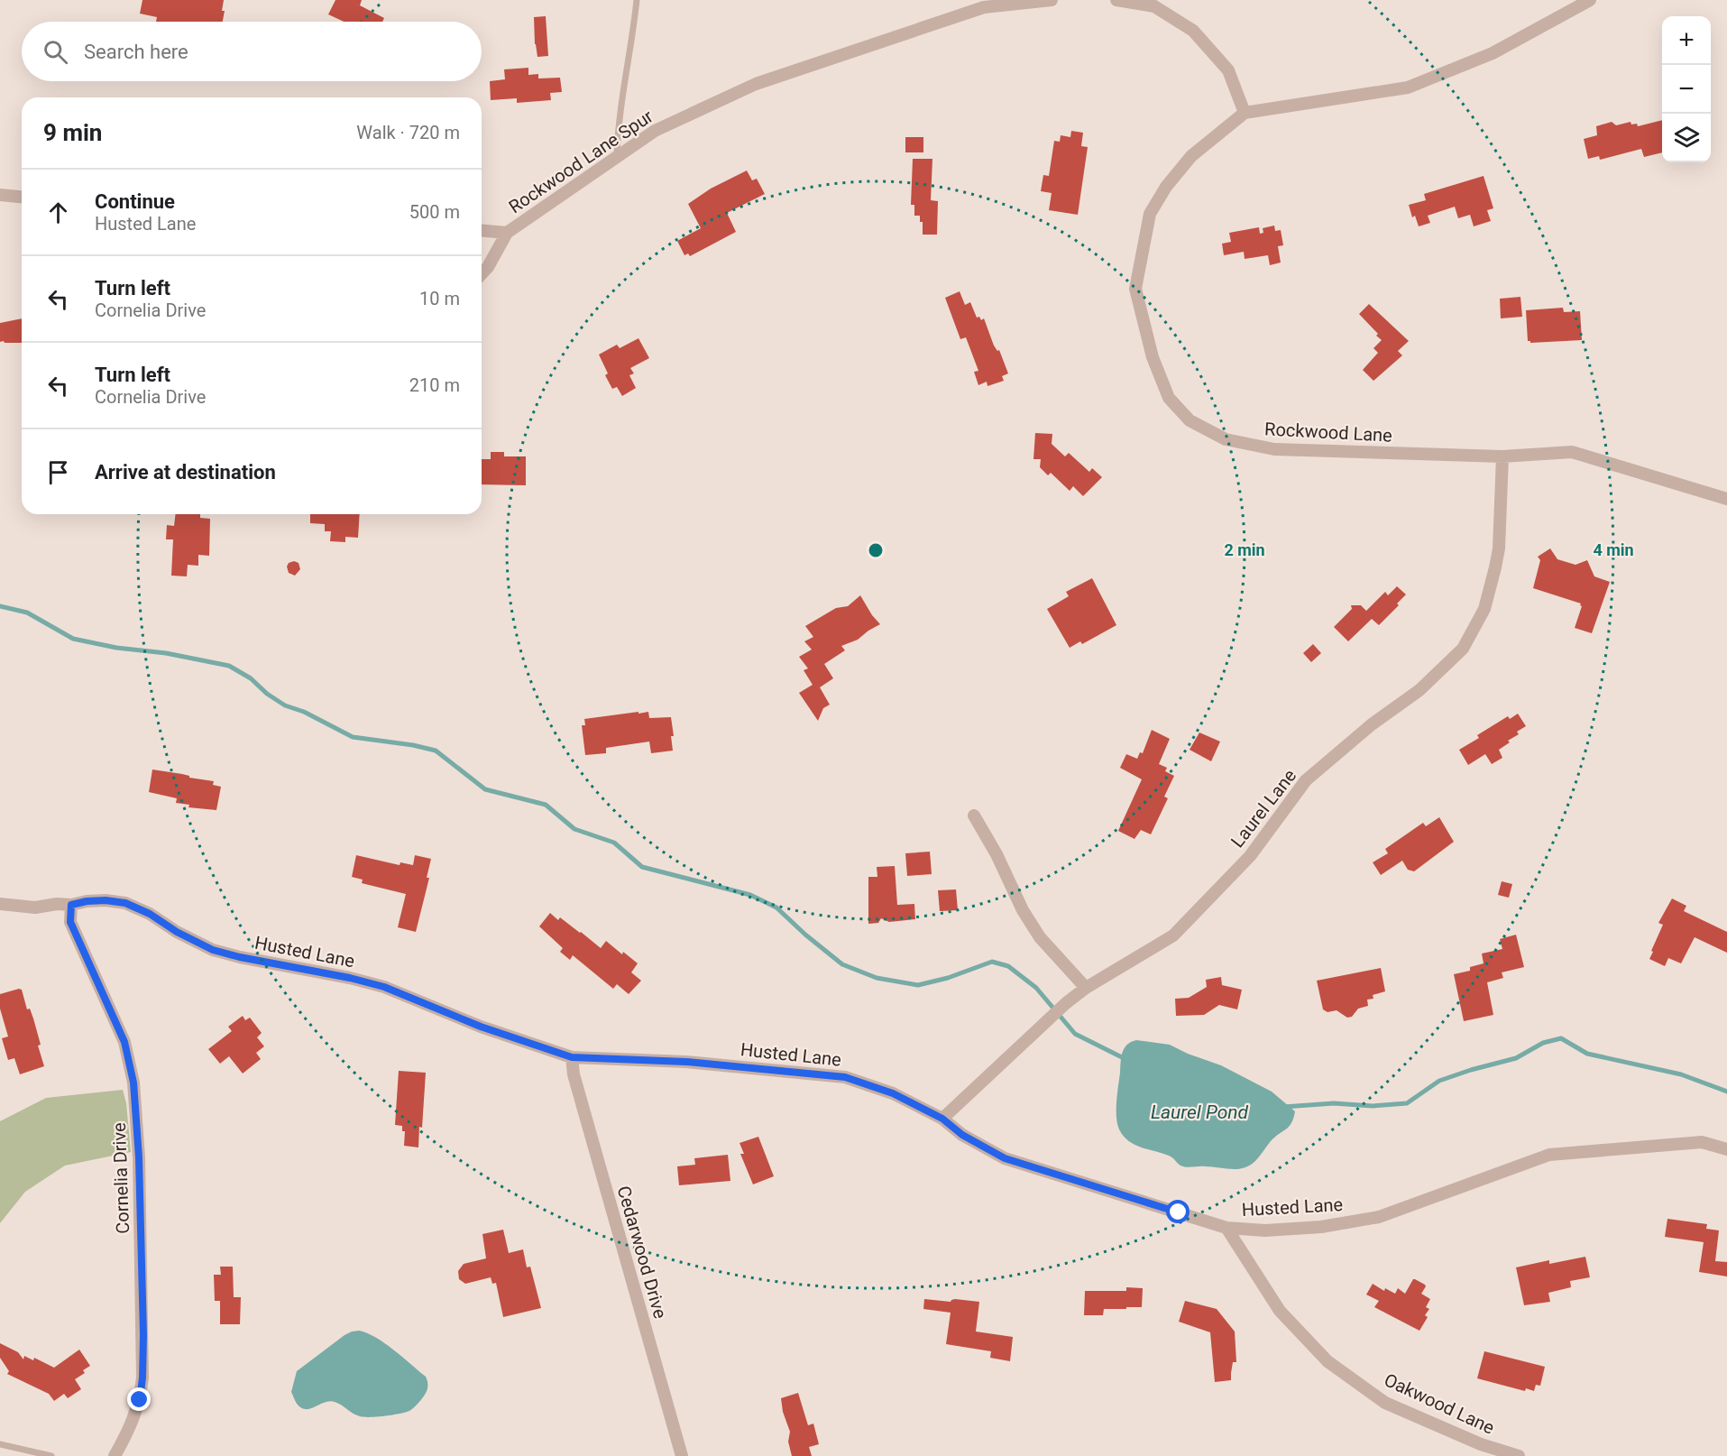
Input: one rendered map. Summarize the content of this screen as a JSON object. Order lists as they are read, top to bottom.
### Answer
{
  "streets": {
    "street": [
      "Rockwood Lane Spur",
      "Rockwood Lane",
      "Laurel Lane",
      "Husted Lane",
      "Cornelia Drive",
      "Cedarwood Drive",
      "Oakwood Lane"
    ]
  },
  "crossings": [
    ["Rockwood Lane", "Laurel Lane"],
    ["Laurel Lane", "Husted Lane"],
    ["Husted Lane", "Cornelia Drive"],
    ["Husted Lane", "Cedarwood Drive"],
    ["Husted Lane", "Oakwood Lane"]
  ],
  "water": ["Laurel Pond"],
  "page": {
    "map_buttons": ["+", "−"],
    "search": "Search here",
    "heading": ["9 min", "Walk · 720 m"],
    "list": [
      ["Continue", "Husted Lane", "500 m"],
      ["Turn left", "Cornelia Drive", "10 m"],
      ["Turn left", "Cornelia Drive", "210 m"],
      "Arrive at destination"
    ]
  },
  "rings": ["2 min", "4 min"]
}
